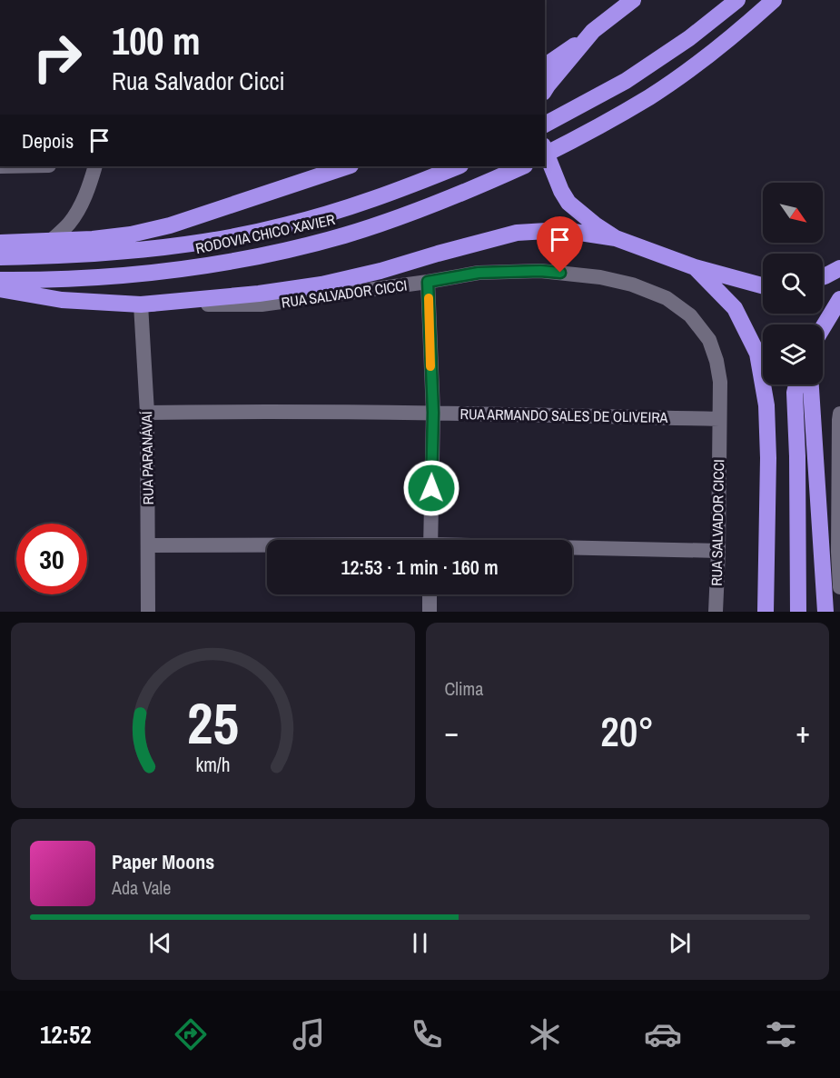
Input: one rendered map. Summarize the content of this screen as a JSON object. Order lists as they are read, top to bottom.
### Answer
{
  "streets": {
    "highway": ["RODOVIA CHICO XAVIER"],
    "street": ["RUA SALVADOR CICCI", "RUA ARMANDO SALES DE OLIVEIRA", "RUA PARANÁVAÍ"]
  },
  "crossings": [
    ["RUA SALVADOR CICCI", "RUA ARMANDO SALES DE OLIVEIRA"],
    ["RUA SALVADOR CICCI", "RUA PARANÁVAÍ"],
    ["RUA ARMANDO SALES DE OLIVEIRA", "RUA PARANÁVAÍ"]
  ],
  "north": "bottom right",
  "page": {
    "turn": ["100 m", "Rua Salvador Cicci"],
    "then": "Depois",
    "limit": "30",
    "trip": "12:53 · 1 min · 160 m",
    "tile": "Clima",
    "heat": ["−", "20°", "+"],
    "song": ["Paper Moons", "Ada Vale"],
    "tabs": "12:52",
    "gauge": ["25", "km/h"]
  }
}
